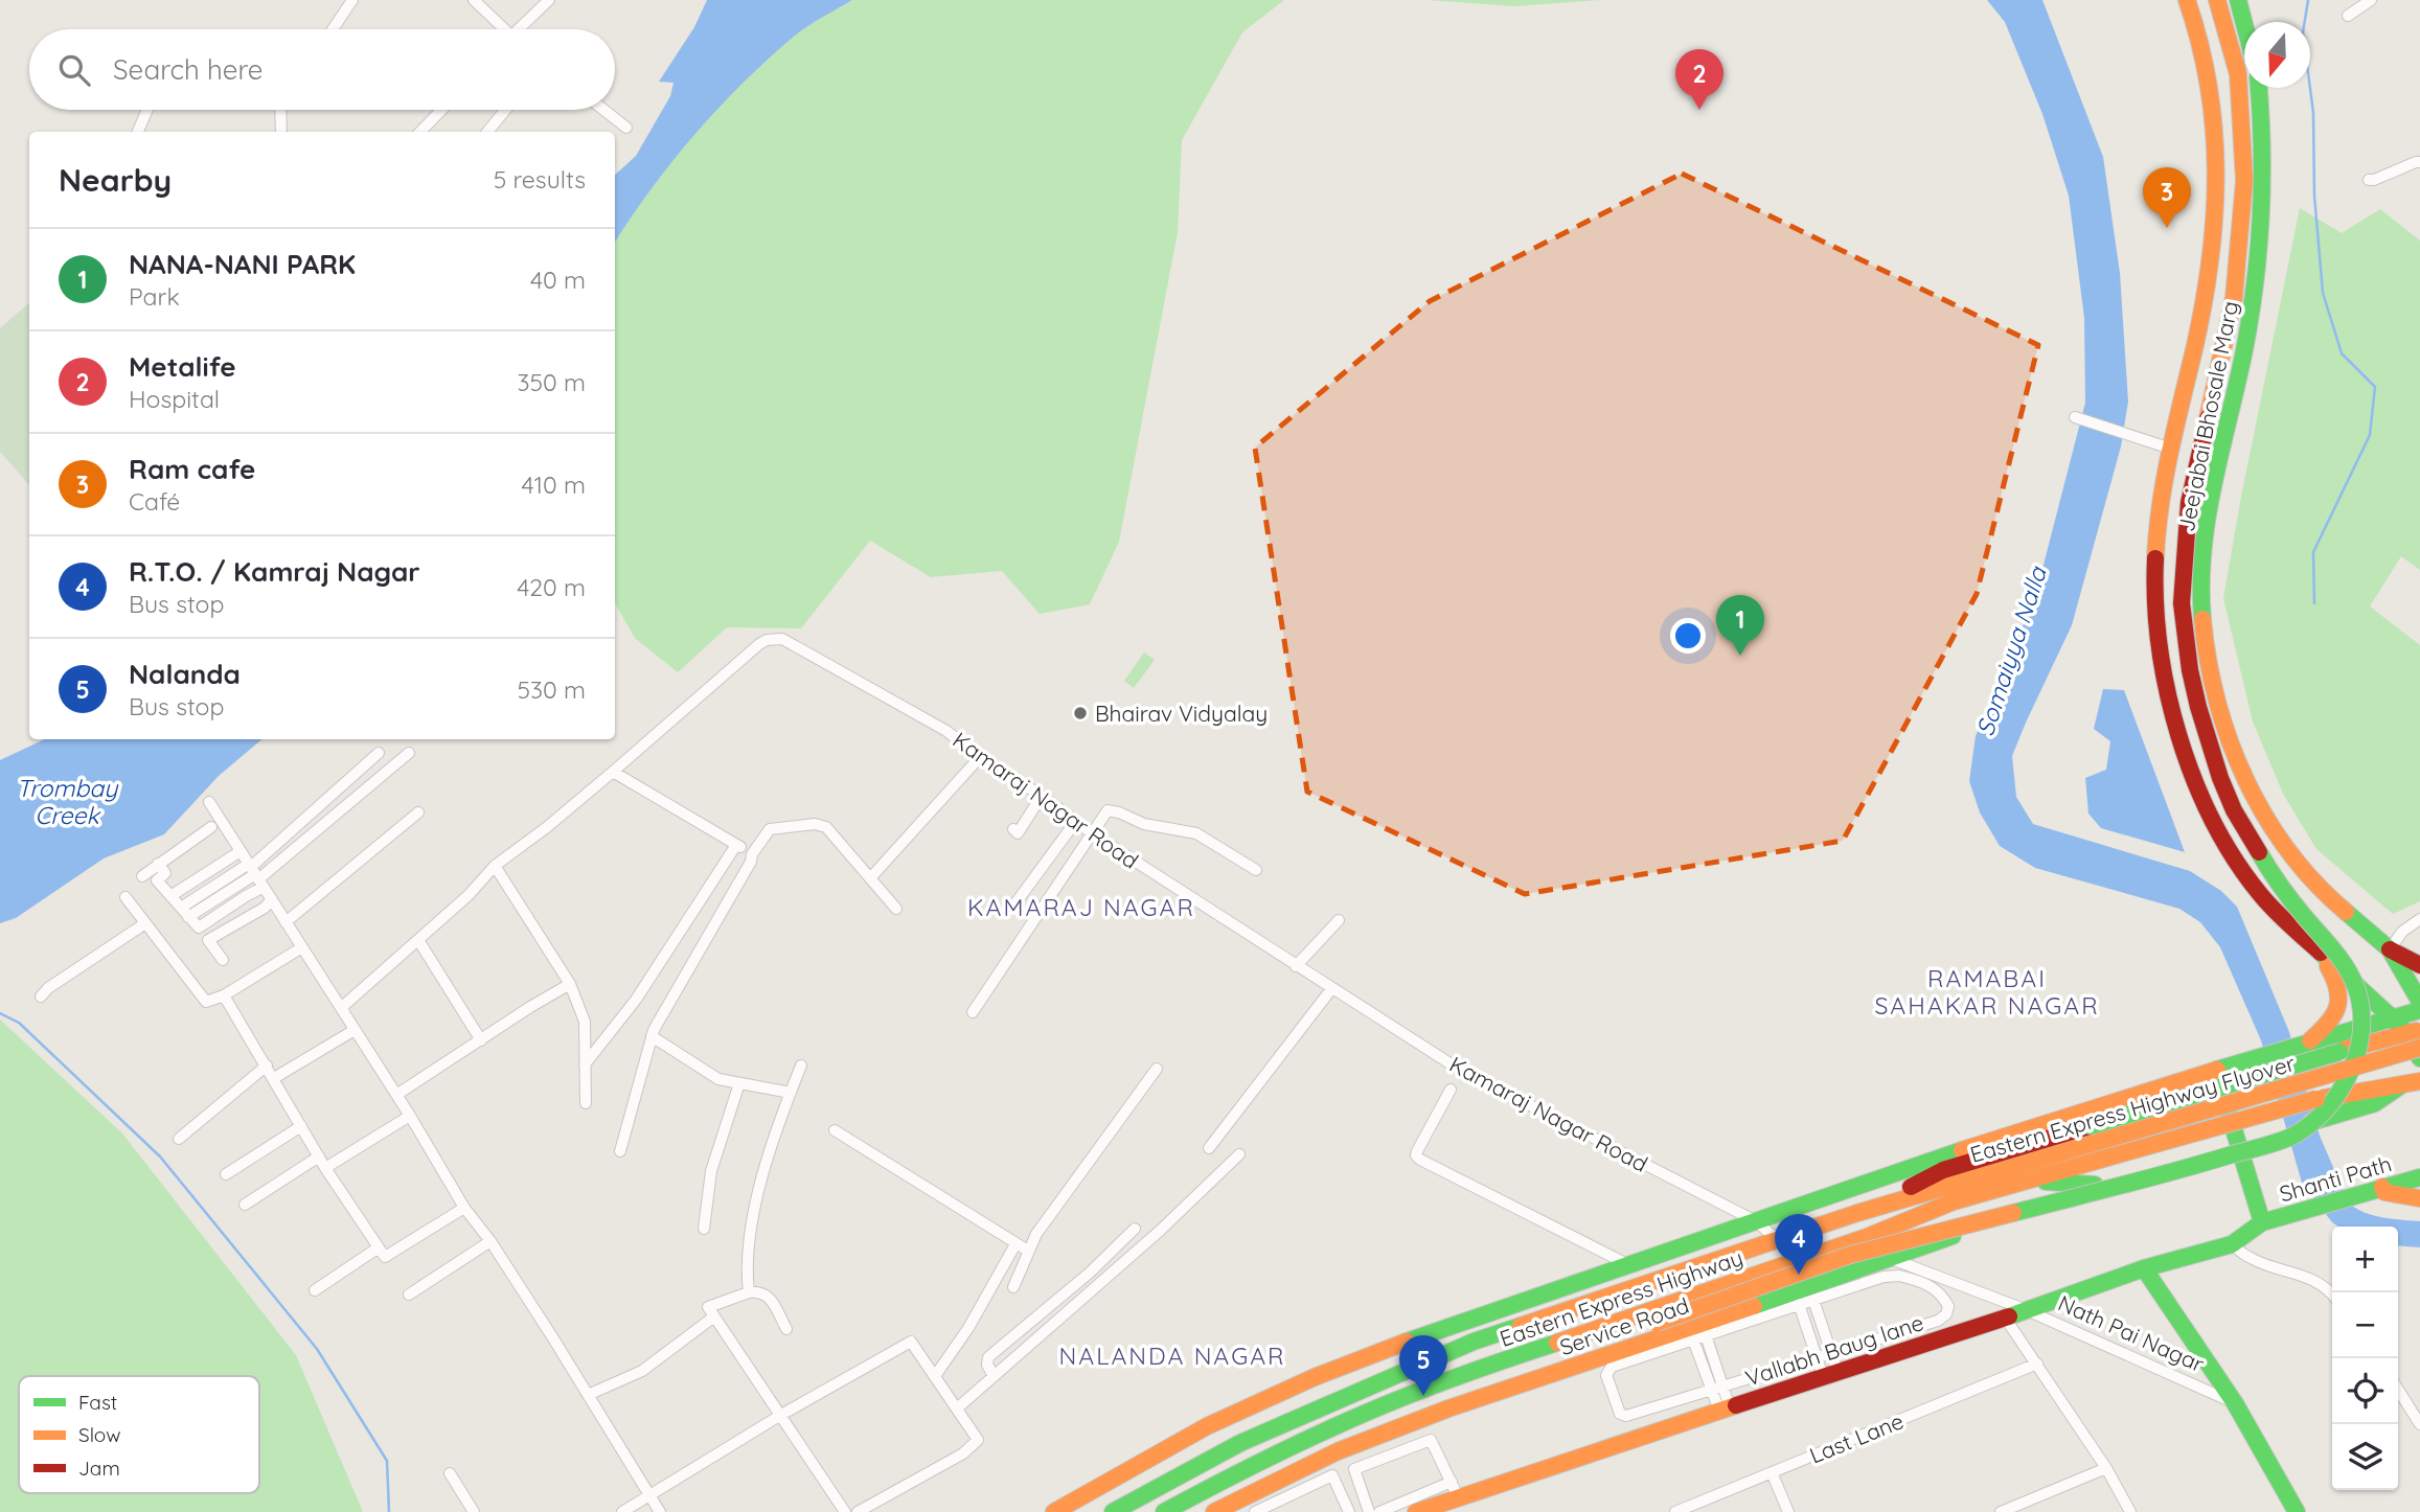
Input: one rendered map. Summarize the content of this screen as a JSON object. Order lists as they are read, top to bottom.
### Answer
{
  "streets": {
    "main road": [
      "Jeejabai Bhosale Marg",
      "Eastern Express Highway Flyover",
      "Shanti Path",
      "Eastern Express Highway",
      "Service Road",
      "Vallabh Baug lane"
    ],
    "street": ["Kamaraj Nagar Road", "Nath Pai Nagar", "Last Lane"]
  },
  "crossings": [
    ["Kamaraj Nagar Road", "Eastern Express Highway"],
    ["Eastern Express Highway Flyover", "Eastern Express Highway"],
    ["Shanti Path", "Vallabh Baug lane"],
    ["Service Road", "Nath Pai Nagar"],
    ["Nath Pai Nagar", "Vallabh Baug lane"]
  ],
  "districts": ["KAMARAJ NAGAR", "RAMABAI SAHAKAR NAGAR", "NALANDA NAGAR"],
  "water": ["Somaiyya Nalla", "Trombay Creek"],
  "places": ["Bhairav Vidyalay"],
  "legend": ["Fast", "Slow", "Jam"],
  "north": "bottom",
  "page": {
    "search": "Search here",
    "pins": [
      "2",
      "3",
      "1",
      "4",
      "5"
    ],
    "heading": ["Nearby", "5 results"],
    "list": [
      {
        "mark": "1",
        "name": "NANA-NANI PARK",
        "note": "Park",
        "value": "40 m"
      },
      {
        "mark": "2",
        "name": "Metalife",
        "note": "Hospital",
        "value": "350 m"
      },
      {
        "mark": "3",
        "name": "Ram cafe",
        "note": "Café",
        "value": "410 m"
      },
      {
        "mark": "4",
        "name": "R.T.O. / Kamraj Nagar",
        "note": "Bus stop",
        "value": "420 m"
      },
      {
        "mark": "5",
        "name": "Nalanda",
        "note": "Bus stop",
        "value": "530 m"
      }
    ],
    "map_buttons": ["+", "−"]
  }
}
